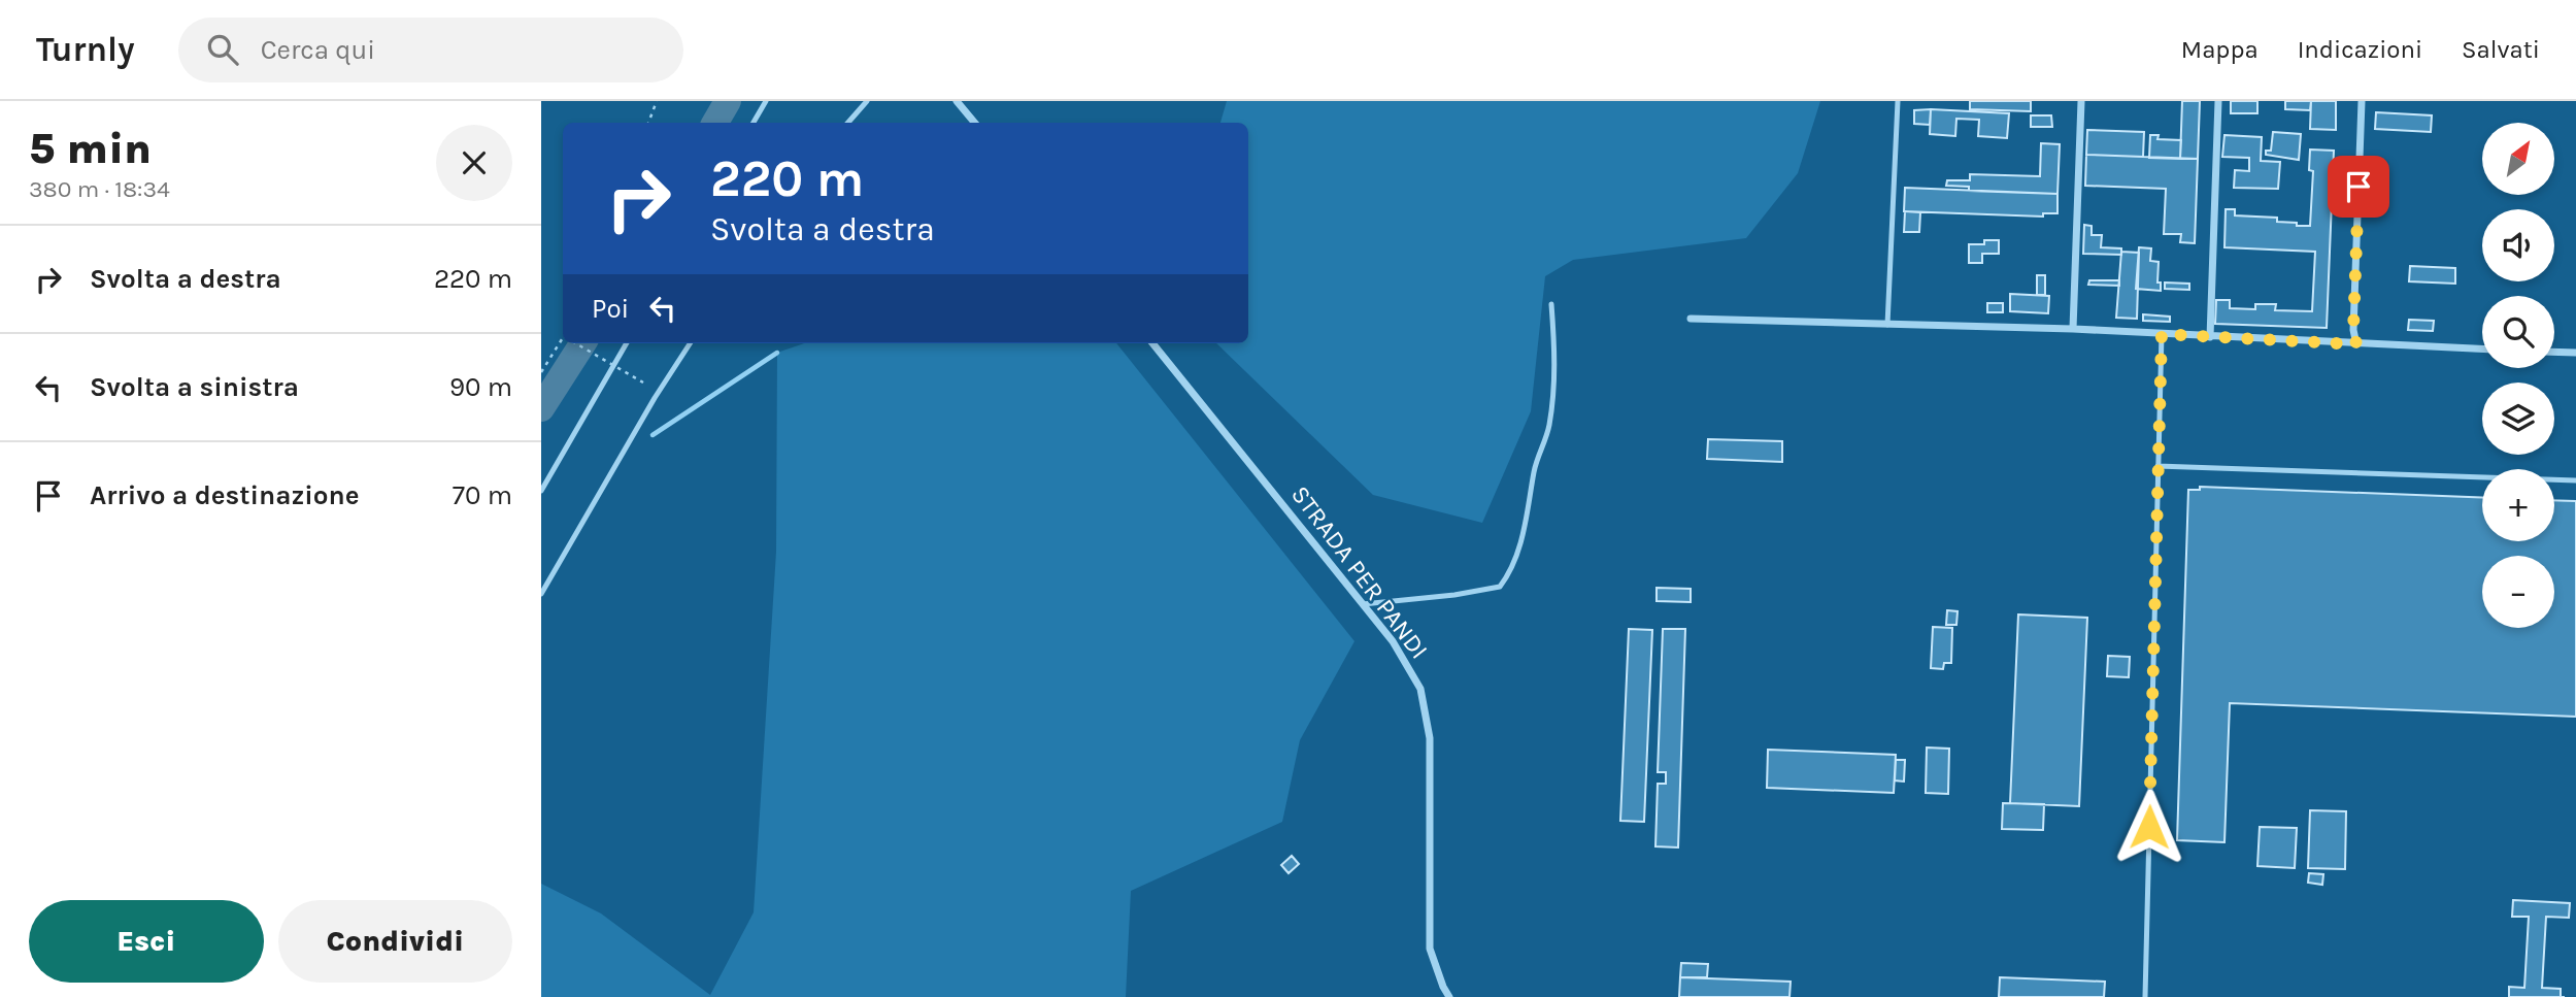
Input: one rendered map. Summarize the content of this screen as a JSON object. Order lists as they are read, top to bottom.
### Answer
{
  "streets": {
    "street": ["STRADA PER PANDI"]
  },
  "north": "top right",
  "page": {
    "header": "Turnly",
    "search": "Cerca qui",
    "nav": ["Mappa", "Indicazioni", "Salvati"],
    "heading": ["5 min", "380 m · 18:34"],
    "map_buttons": ["+", "−"],
    "turn": ["220 m", "Svolta a destra"],
    "list": [
      {
        "name": "Svolta a destra",
        "value": "220 m"
      },
      {
        "name": "Svolta a sinistra",
        "value": "90 m"
      },
      {
        "name": "Arrivo a destinazione",
        "value": "70 m"
      }
    ],
    "then": "Poi",
    "buttons": ["Esci", "Condividi"]
  }
}
